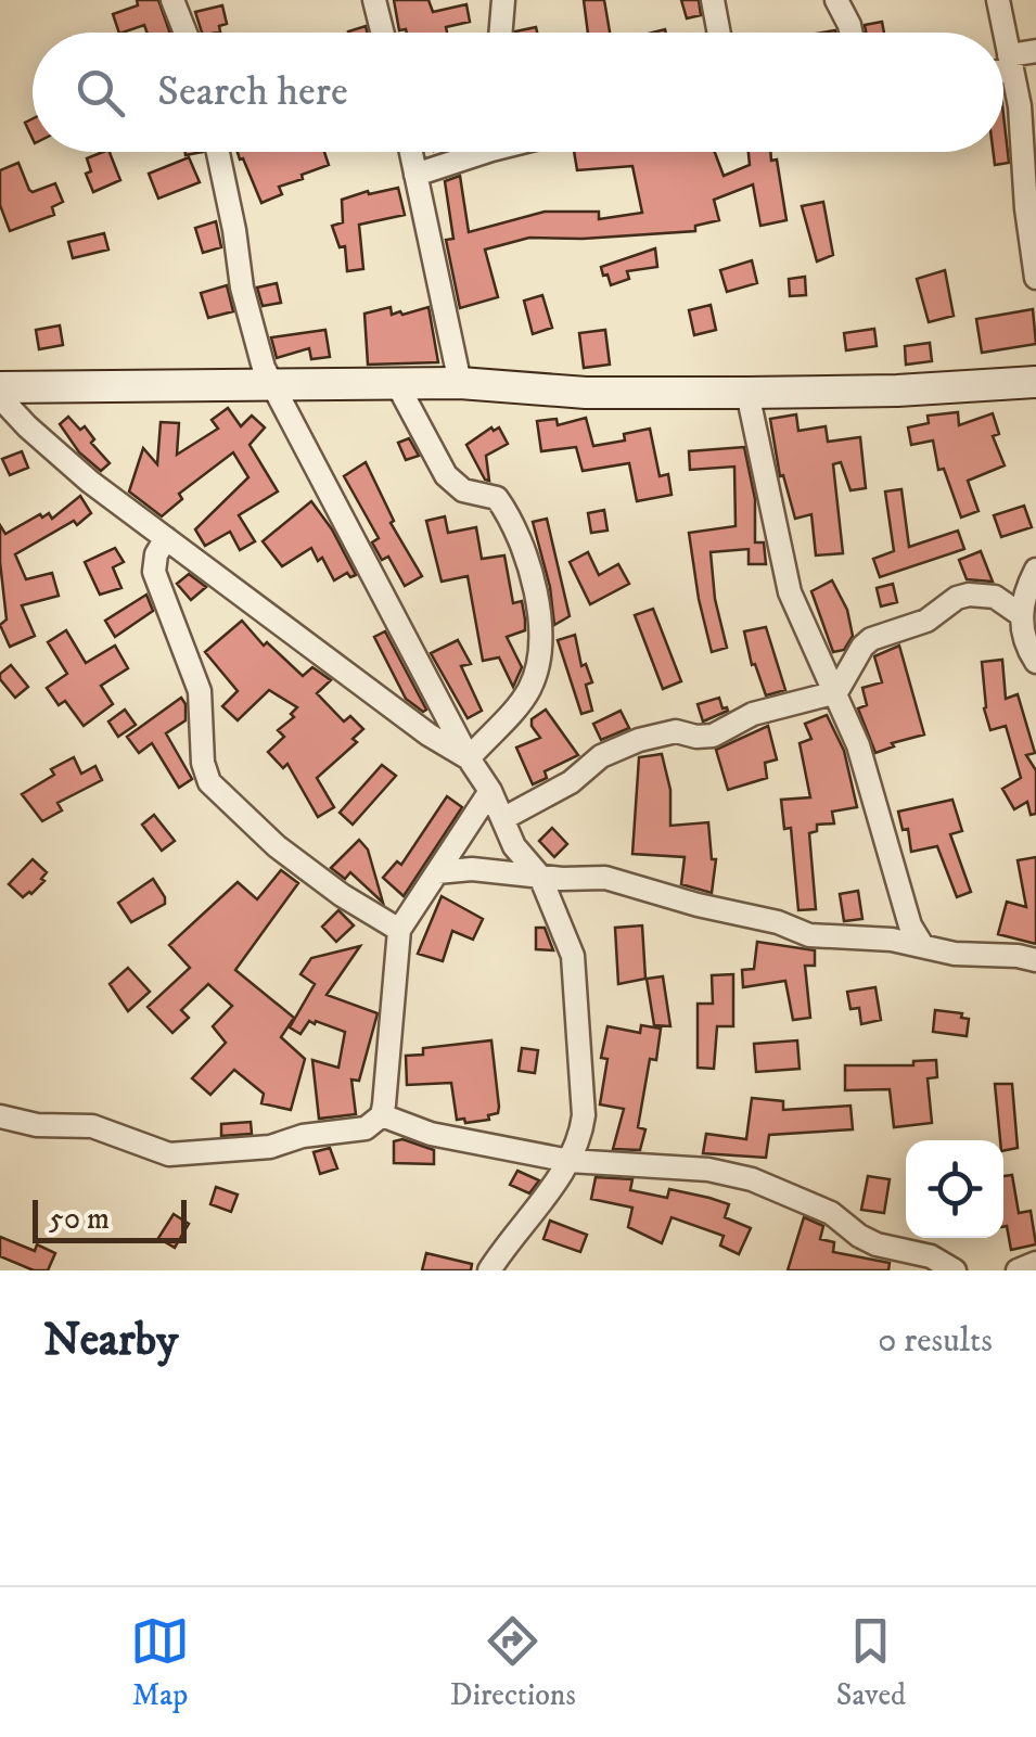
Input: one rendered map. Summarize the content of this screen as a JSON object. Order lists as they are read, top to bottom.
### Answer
{
  "scale_bar": "50 m",
  "page": {
    "search": "Search here",
    "scale": "50 m",
    "heading": ["Nearby", "0 results"],
    "nav": ["Map", "Directions", "Saved"]
  }
}
